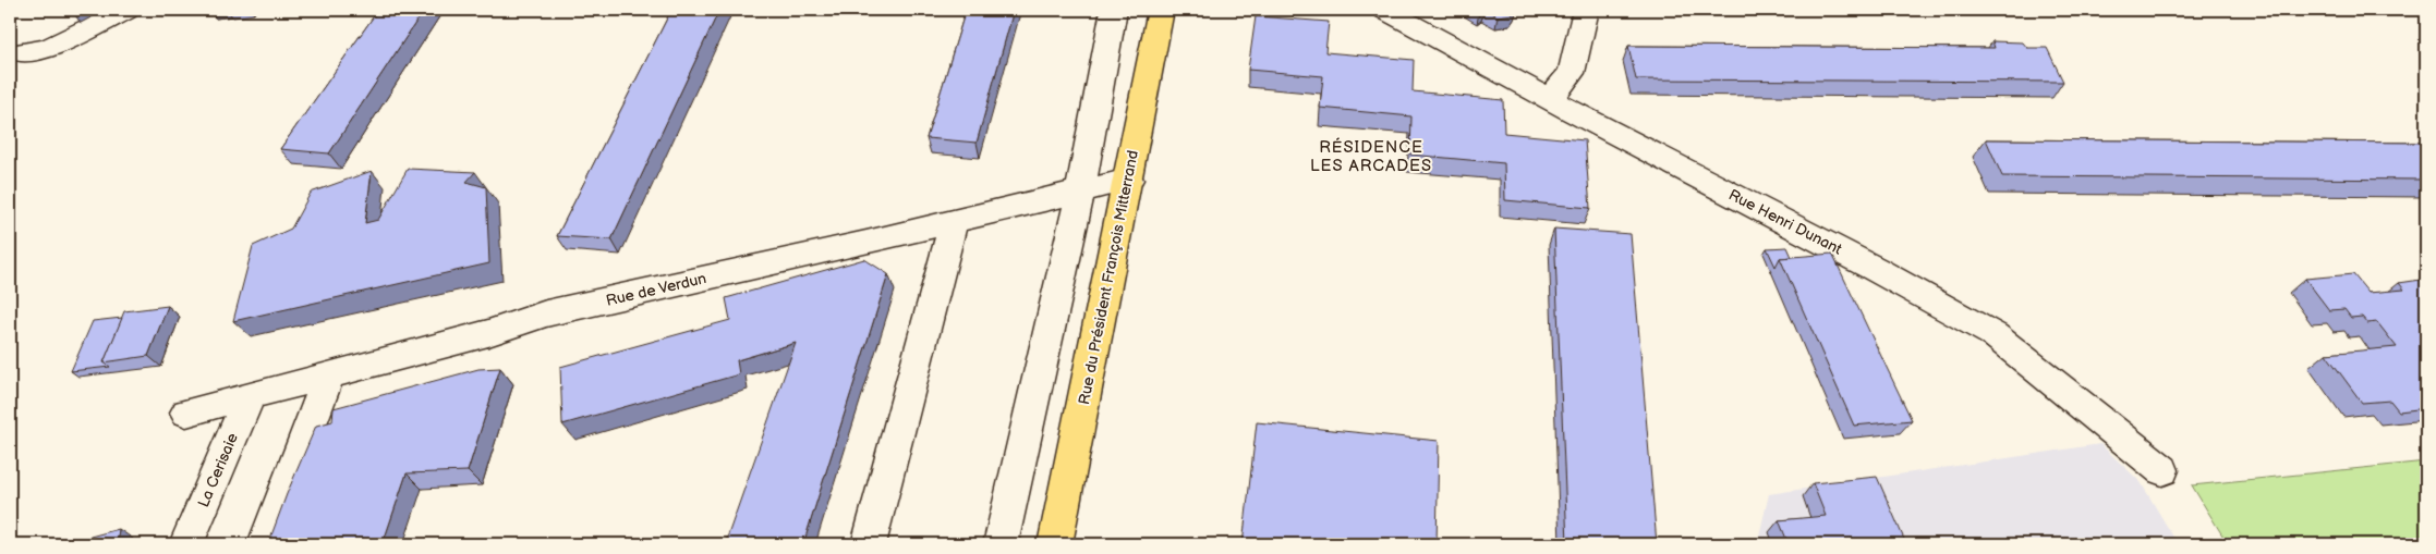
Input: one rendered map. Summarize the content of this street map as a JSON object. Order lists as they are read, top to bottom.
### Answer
{
  "streets": {
    "main road": ["Rue du Président François Mitterrand"],
    "street": ["Rue Henri Dunant", "Rue de Verdun", "La Cerisaie"]
  },
  "crossings": [
    ["Rue du Président François Mitterrand", "Rue de Verdun"],
    ["Rue de Verdun", "La Cerisaie"]
  ],
  "districts": ["RÉSIDENCE LES ARCADES"]
}
